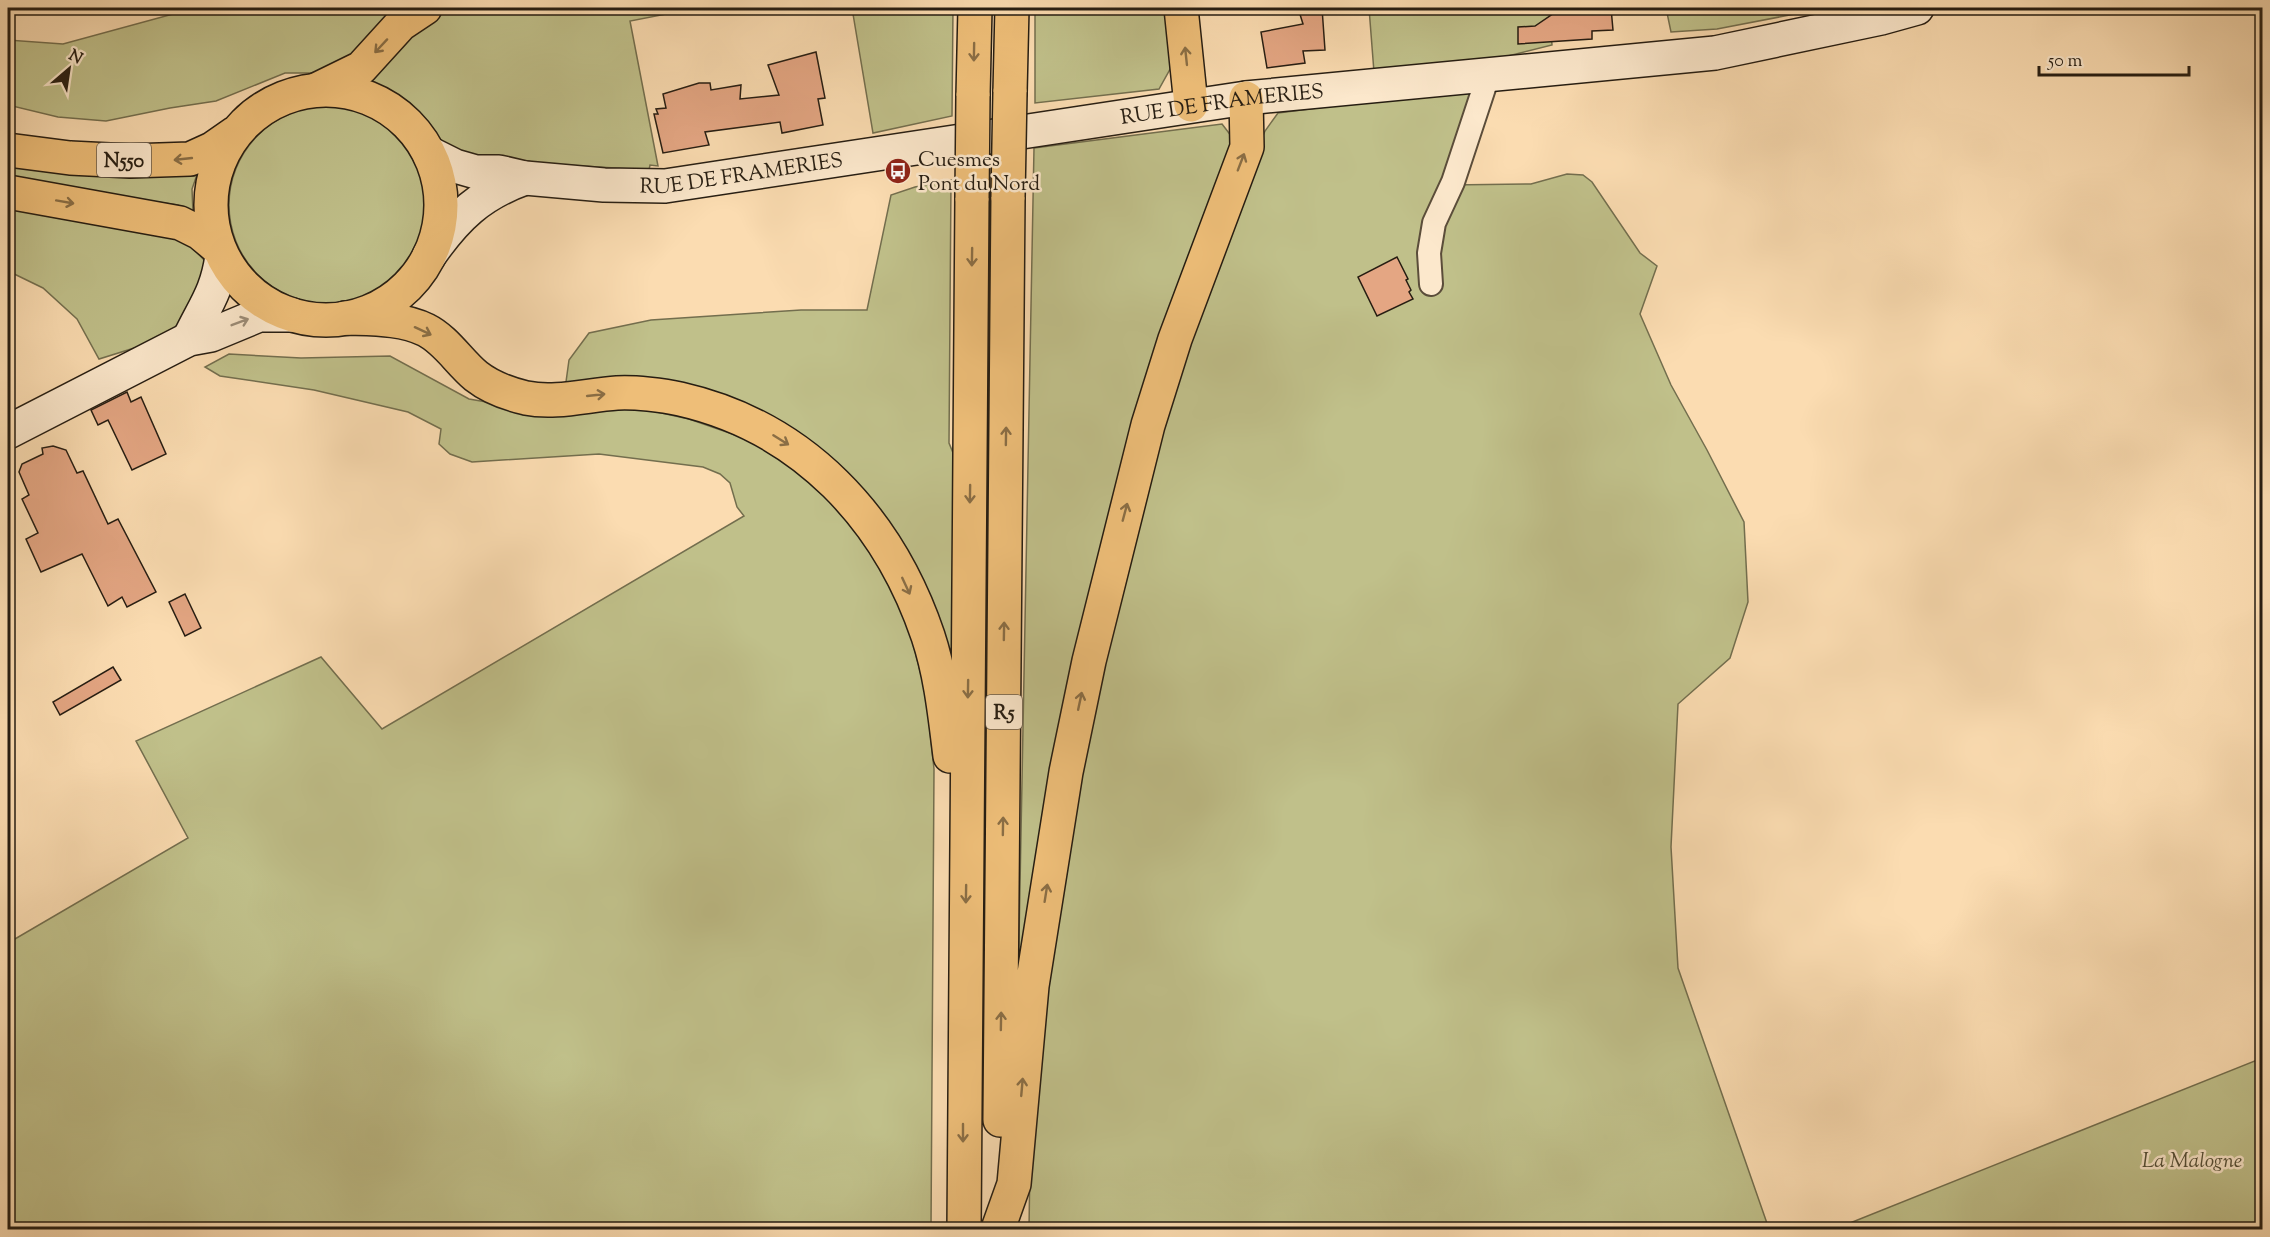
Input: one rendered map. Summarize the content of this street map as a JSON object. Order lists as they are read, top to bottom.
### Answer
{
  "streets": {
    "highway": ["N550", "R5"],
    "main road": ["RUE DE FRAMERIES"]
  },
  "parks": ["La Malogne"],
  "places": {
    "bus stop": ["Cuesmes Pont du Nord"]
  },
  "scale_bar": "50 m",
  "north": "top right"
}
